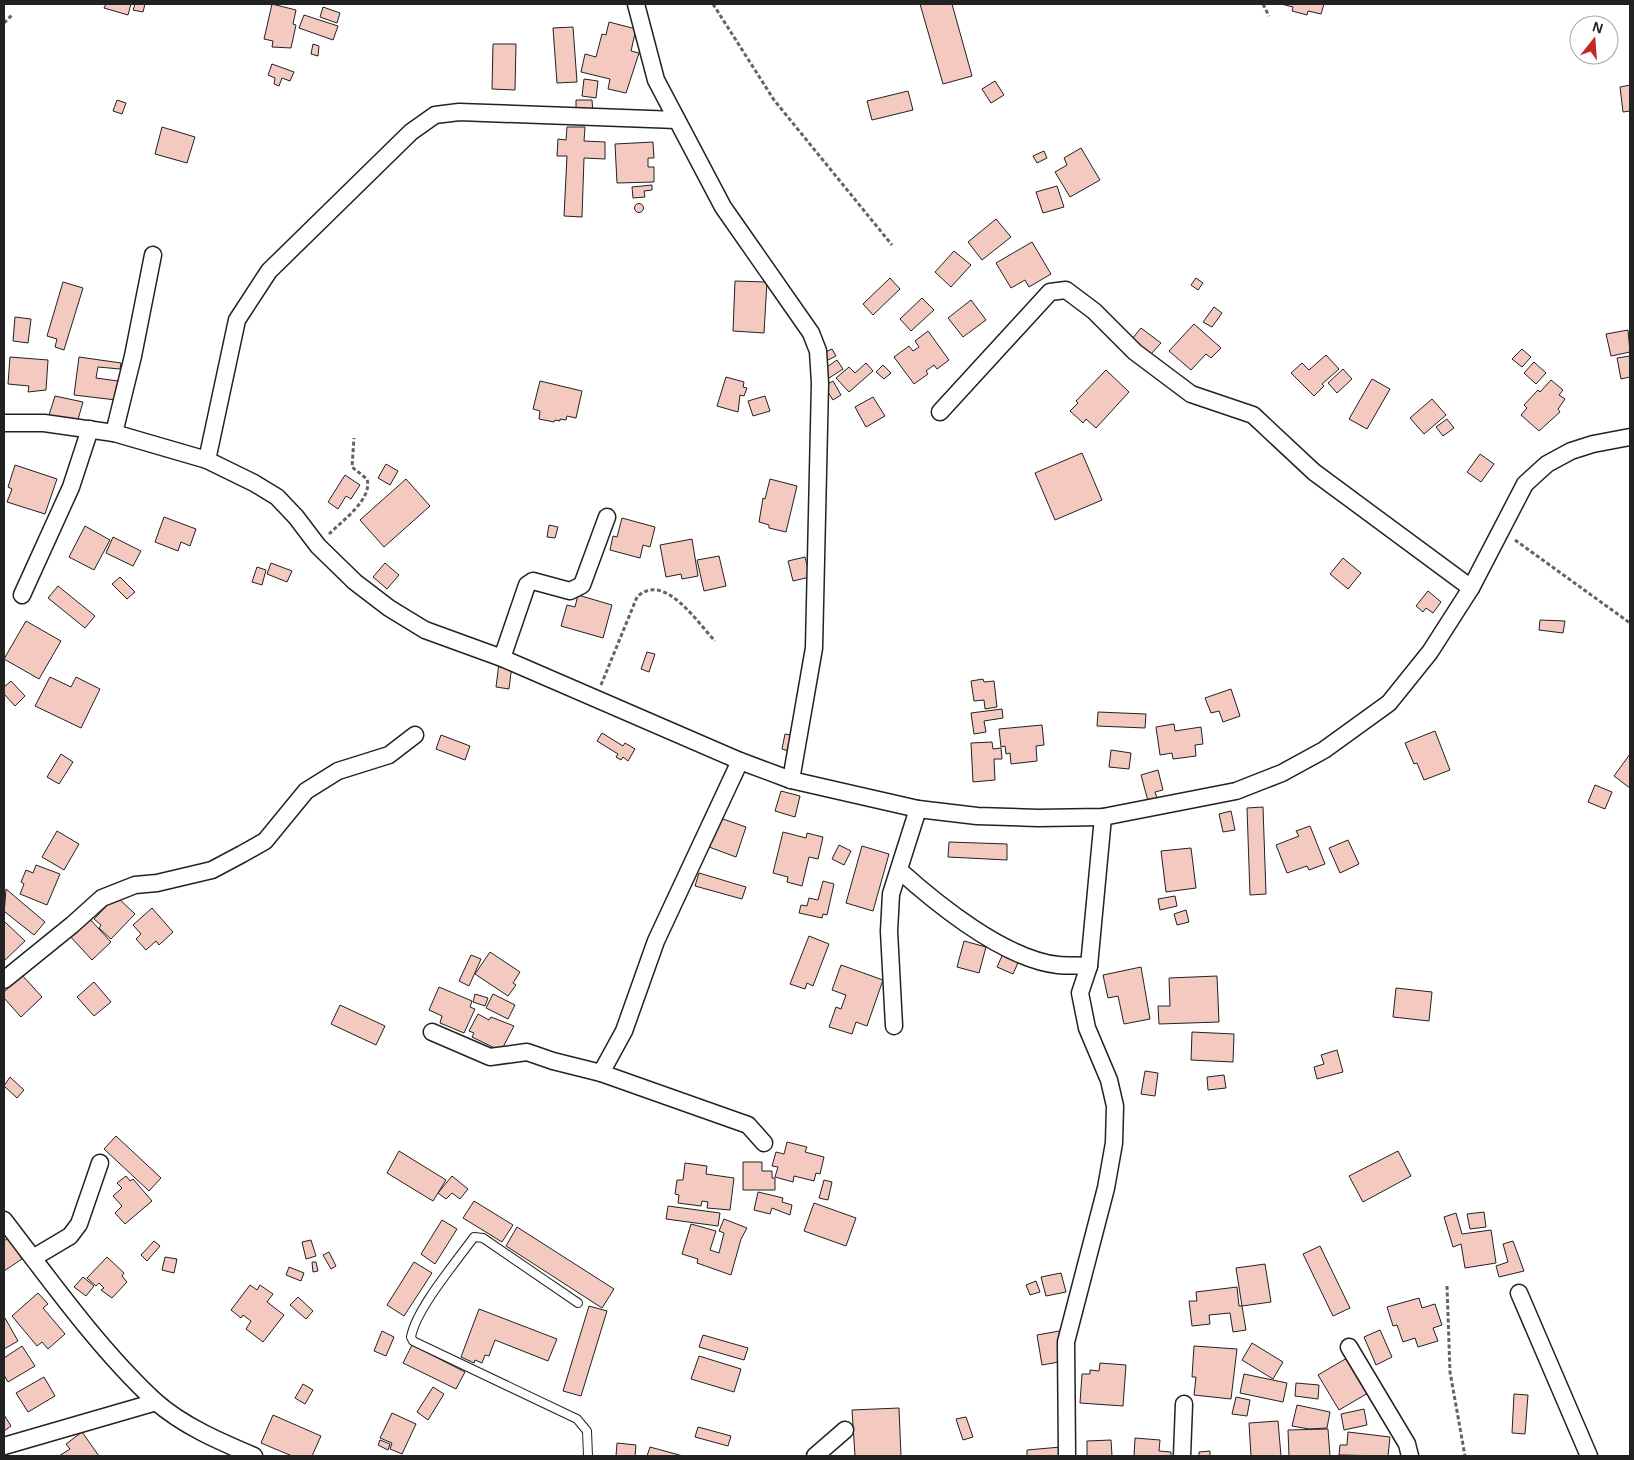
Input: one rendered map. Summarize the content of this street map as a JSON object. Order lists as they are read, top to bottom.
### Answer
{
  "north": "top"
}
